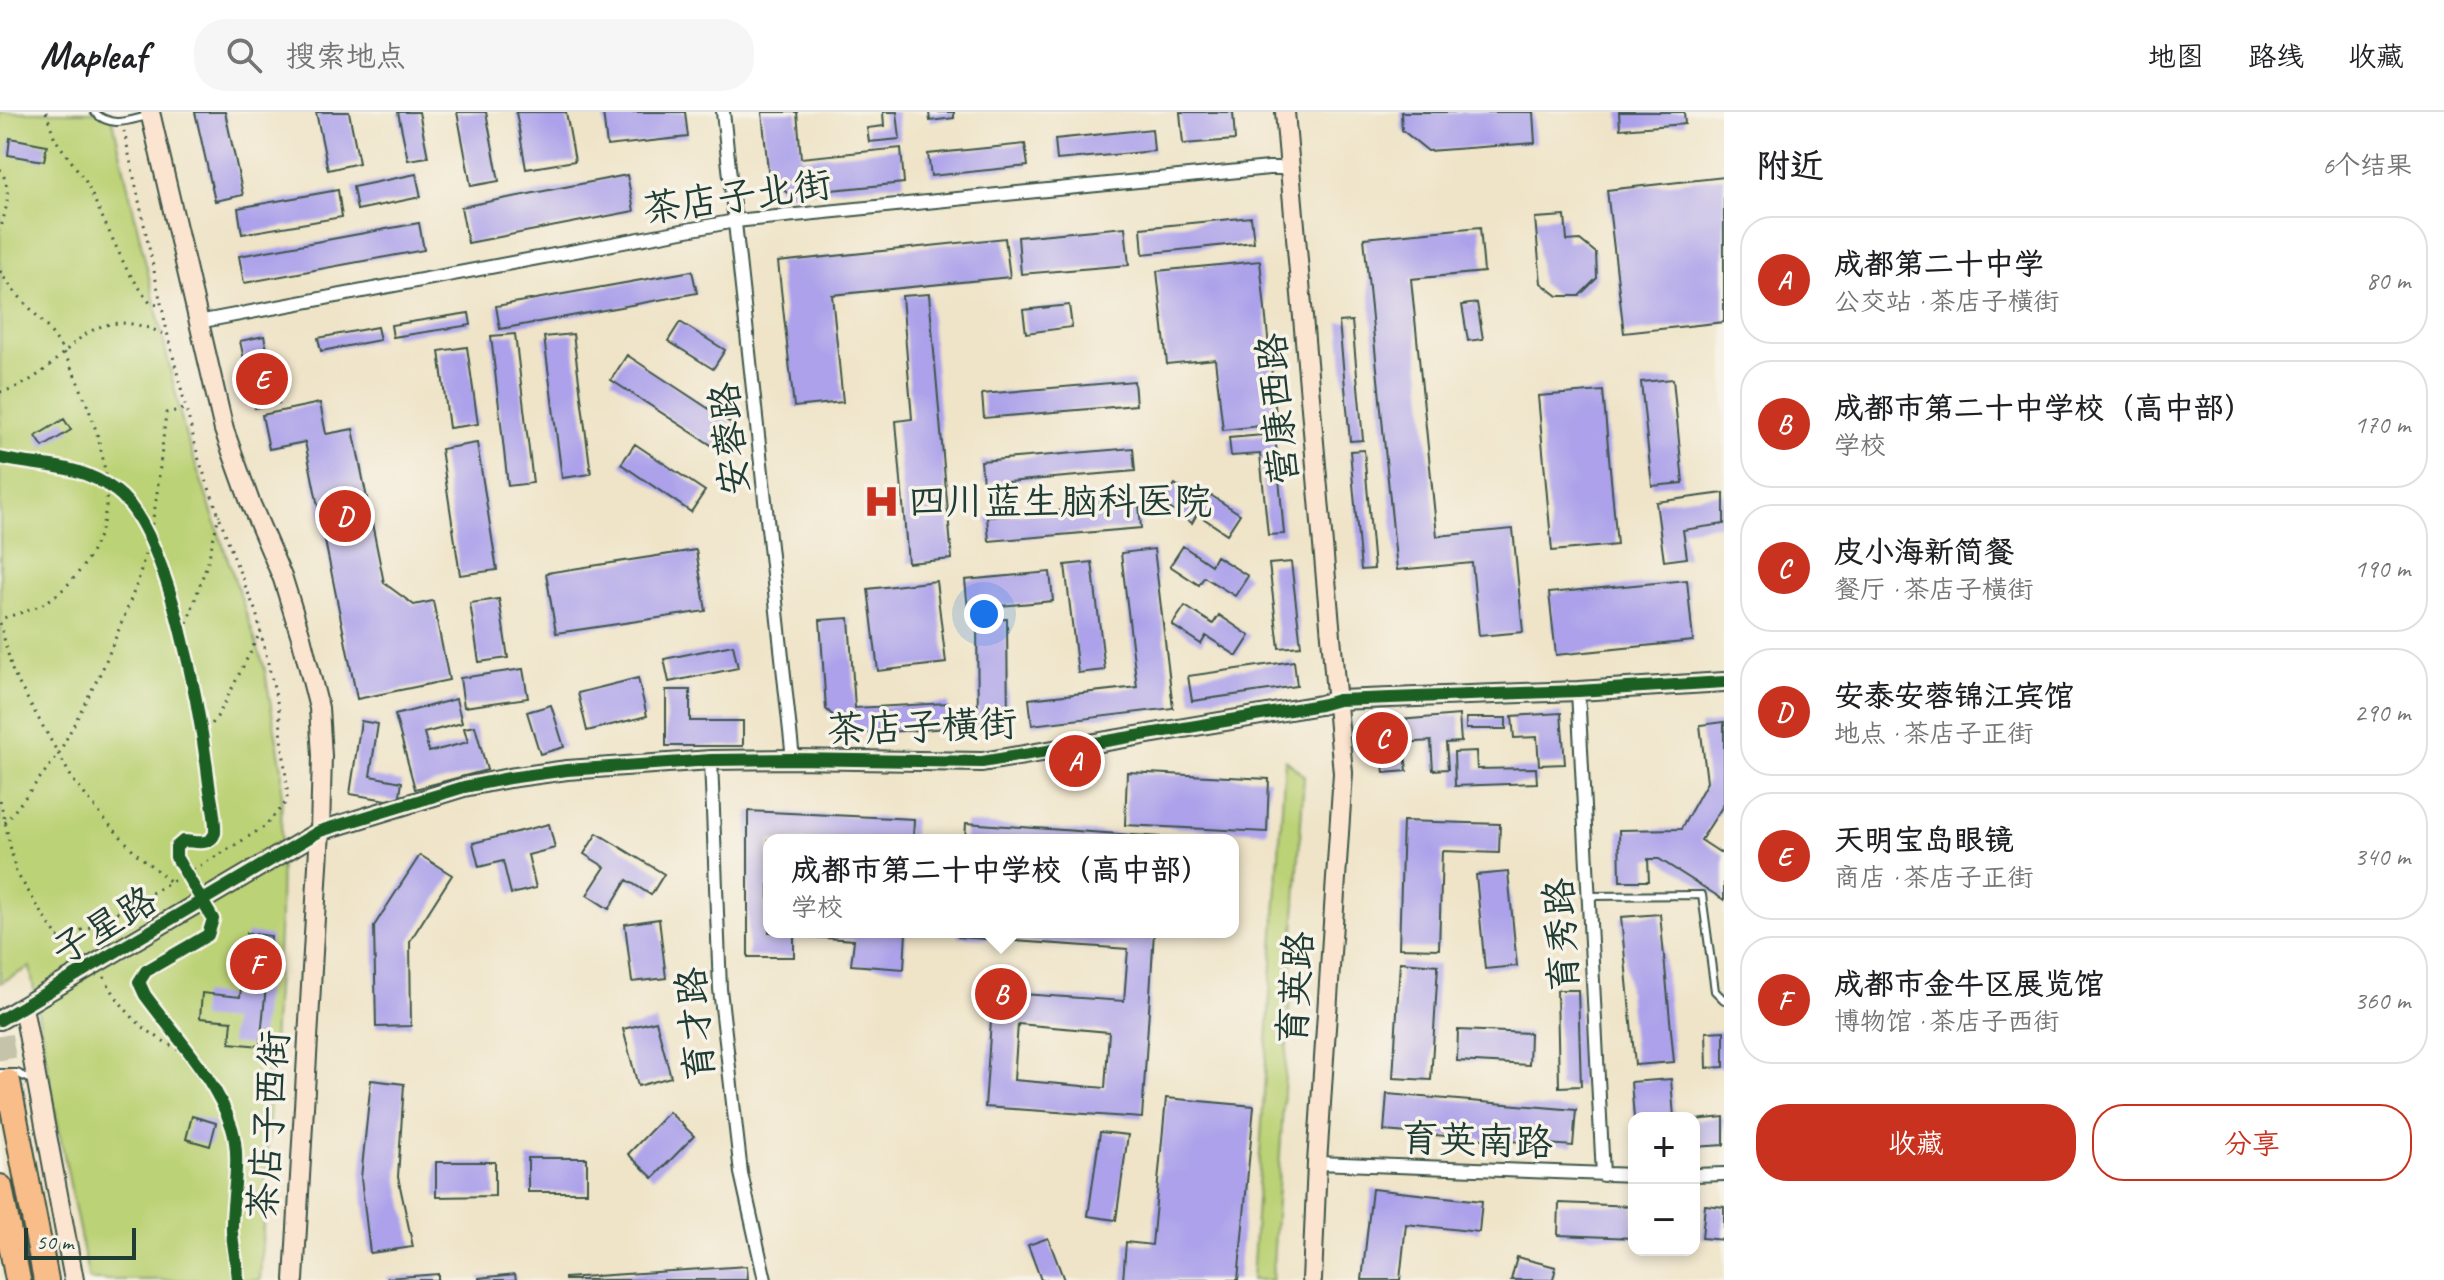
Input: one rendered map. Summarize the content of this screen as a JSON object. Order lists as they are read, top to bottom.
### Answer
{
  "streets": {
    "street": [
      "茶店子北街",
      "营康西路",
      "安蓉路",
      "茶店子横街",
      "子星路",
      "育秀路",
      "育英路",
      "育才路",
      "茶店子西街",
      "育英南路"
    ]
  },
  "crossings": [
    ["茶店子北街", "营康西路"],
    ["茶店子北街", "安蓉路"],
    ["茶店子北街", "茶店子西街"],
    ["营康西路", "茶店子横街"],
    ["营康西路", "育英路"],
    ["安蓉路", "茶店子横街"],
    ["茶店子横街", "子星路"],
    ["茶店子横街", "育秀路"],
    ["茶店子横街", "育英路"],
    ["茶店子横街", "育才路"],
    ["茶店子横街", "茶店子西街"],
    ["子星路", "茶店子西街"],
    ["育秀路", "育英南路"],
    ["育英路", "育英南路"]
  ],
  "places": {
    "hospital": ["四川蓝生脑科医院"]
  },
  "scale_bar": "50 m",
  "page": {
    "header": "Mapleaf",
    "search": "搜索地点",
    "nav": ["地图", "路线", "收藏"],
    "heading": ["附近", "6个结果"],
    "list": [
      {
        "mark": "A",
        "name": "成都第二十中学",
        "note": "公交站 · 茶店子横街",
        "value": "80 m"
      },
      {
        "mark": "B",
        "name": "成都市第二十中学校（高中部）",
        "note": "学校",
        "value": "170 m"
      },
      {
        "mark": "C",
        "name": "皮小海新简餐",
        "note": "餐厅 · 茶店子横街",
        "value": "190 m"
      },
      {
        "mark": "D",
        "name": "安泰安蓉锦江宾馆",
        "note": "地点 · 茶店子正街",
        "value": "290 m"
      },
      {
        "mark": "E",
        "name": "天明宝岛眼镜",
        "note": "商店 · 茶店子正街",
        "value": "340 m"
      },
      {
        "mark": "F",
        "name": "成都市金牛区展览馆",
        "note": "博物馆 · 茶店子西街",
        "value": "360 m"
      }
    ],
    "pins": [
      "E",
      "D",
      "C",
      "A",
      "F",
      "B"
    ],
    "popup": ["成都市第二十中学校（高中部）", "学校"],
    "buttons": ["收藏", "分享"],
    "map_buttons": ["+", "−"],
    "scale": "50 m"
  }
}
